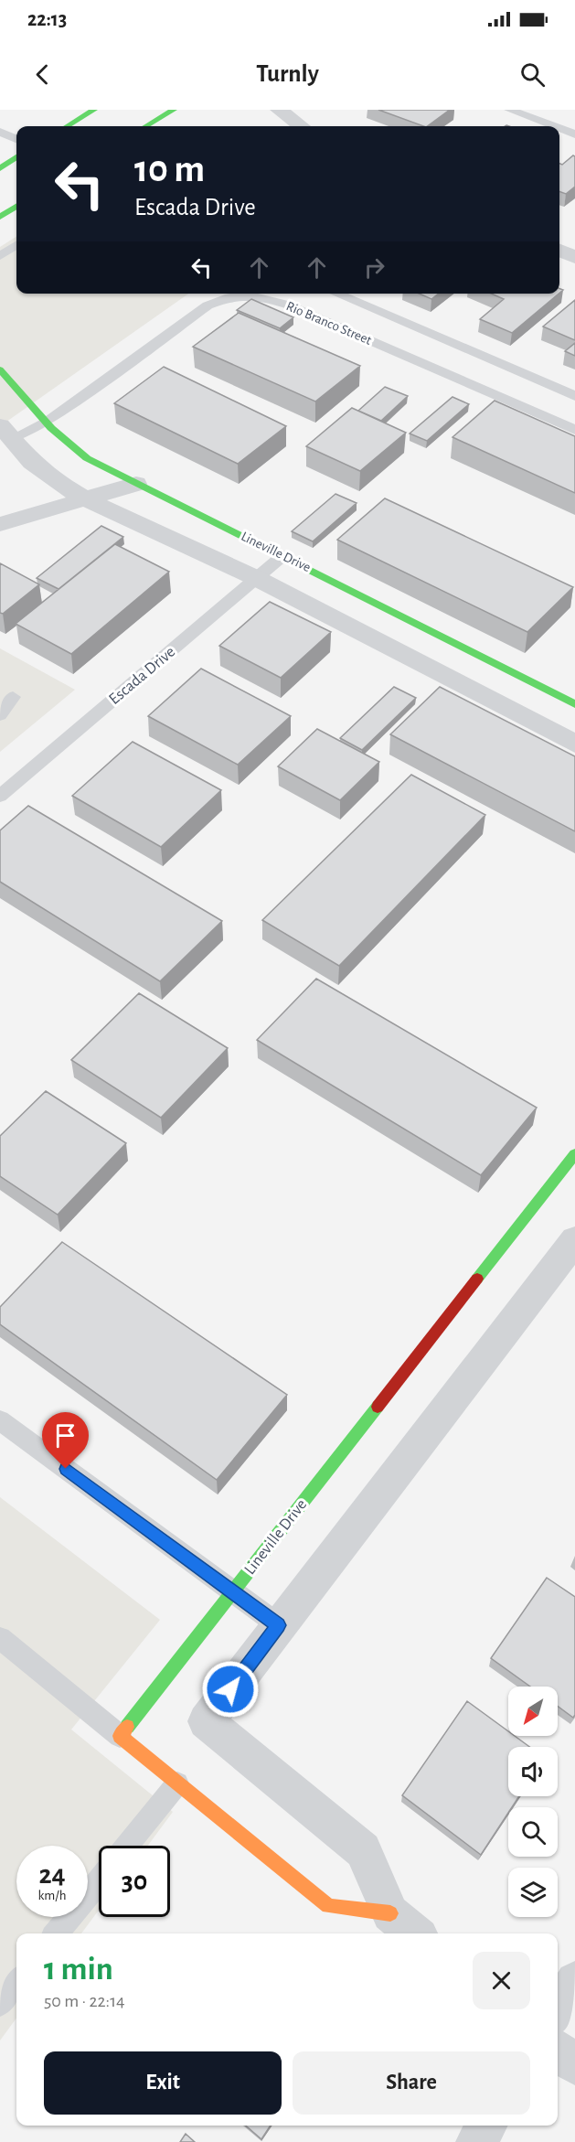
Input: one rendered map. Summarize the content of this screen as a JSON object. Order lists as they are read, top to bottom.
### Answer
{
  "streets": {
    "street": ["Lineville Drive"],
    "lane": ["Rio Branco Street", "Escada Drive"]
  },
  "crossings": [
    ["Rio Branco Street", "Lineville Drive"],
    ["Lineville Drive", "Escada Drive"]
  ],
  "north": "bottom left",
  "page": {
    "status": "22:13",
    "header": "Turnly",
    "turn": ["10 m", "Escada Drive"],
    "speed": "24 km/h",
    "limit": "30",
    "heading": ["1 min", "50 m · 22:14"],
    "buttons": ["Exit", "Share"]
  }
}
